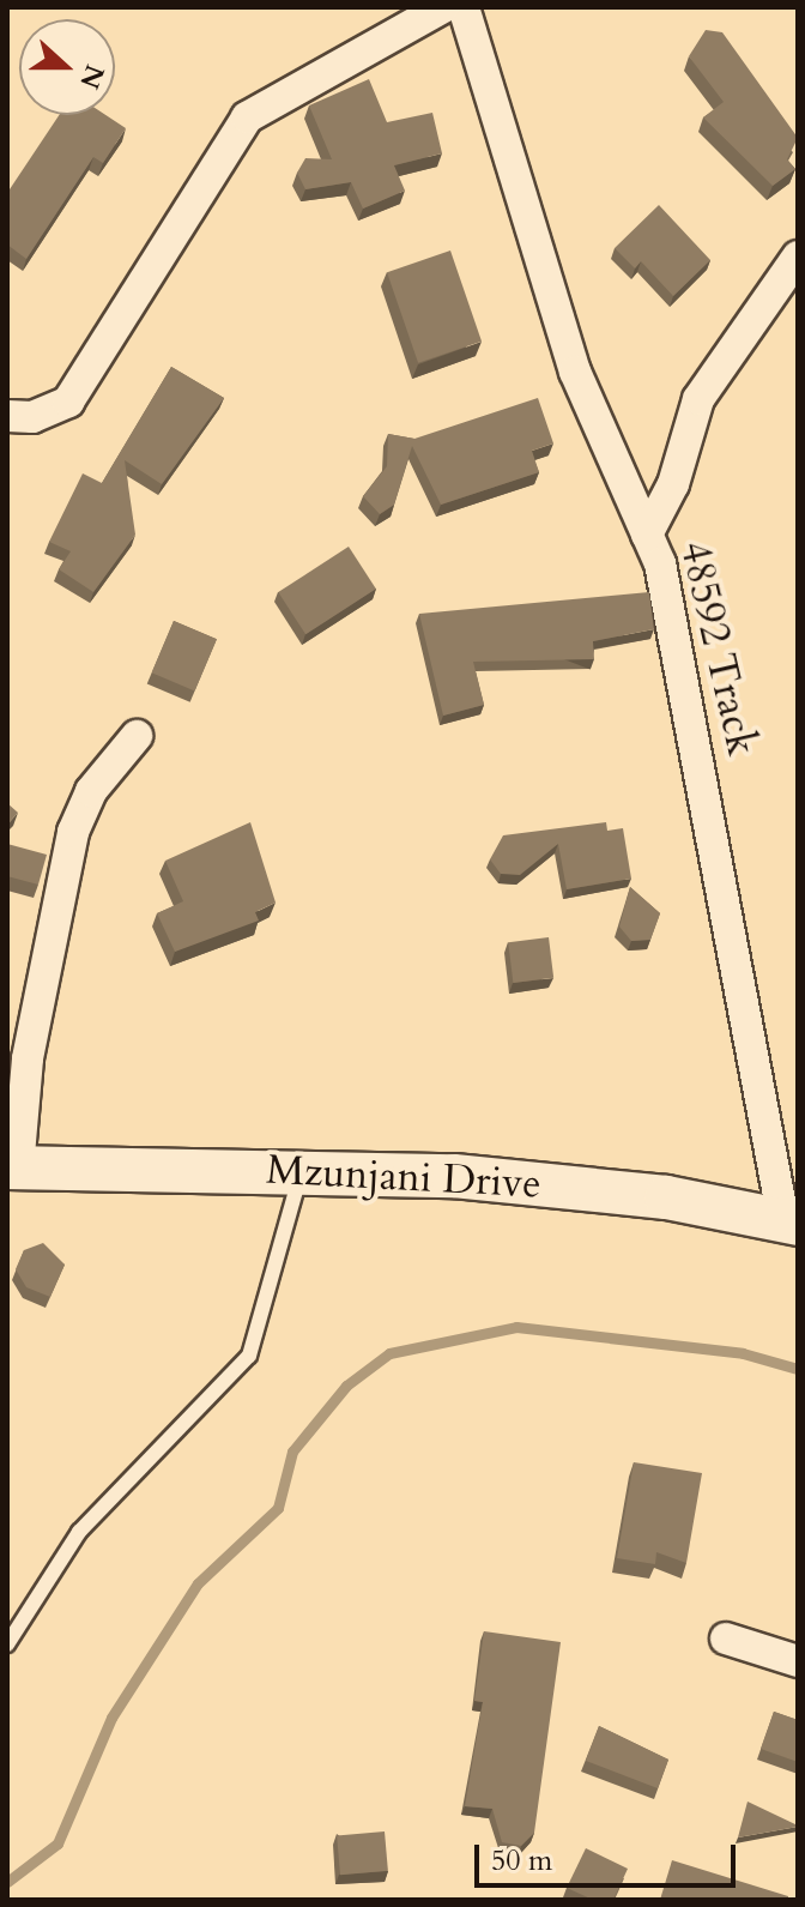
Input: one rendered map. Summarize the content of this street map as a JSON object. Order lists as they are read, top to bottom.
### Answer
{
  "streets": {
    "main road": ["Mzunjani Drive"],
    "street": ["48592 Track"]
  },
  "crossings": [
    ["48592 Track", "Mzunjani Drive"]
  ],
  "scale_bar": "50 m",
  "north": "right"
}
